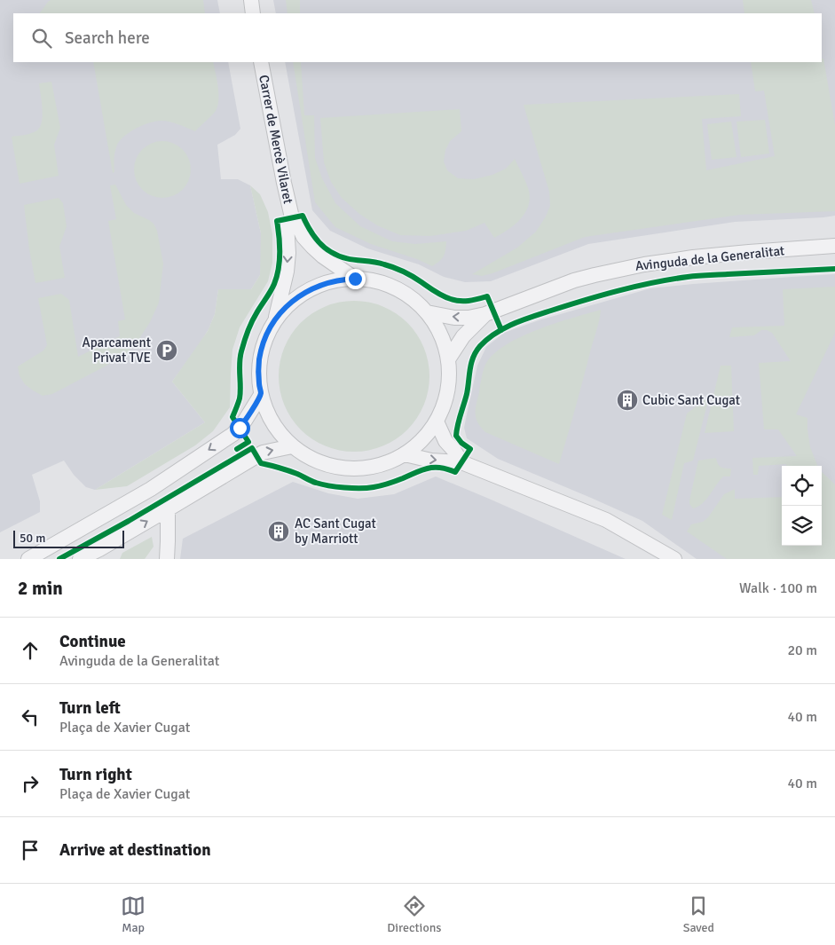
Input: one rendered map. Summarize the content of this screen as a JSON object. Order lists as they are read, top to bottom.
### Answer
{
  "streets": {
    "street": ["Carrer de Mercè Vilaret", "Avinguda de la Generalitat"]
  },
  "places": {
    "parking": ["Aparcament Privat TVE"],
    "building": ["Cubic Sant Cugat", "AC Sant Cugat by Marriott"]
  },
  "scale_bar": "50 m",
  "page": {
    "search": "Search here",
    "scale": "50 m",
    "heading": ["2 min", "Walk · 100 m"],
    "list": [
      ["Continue", "Avinguda de la Generalitat", "20 m"],
      ["Turn left", "Plaça de Xavier Cugat", "40 m"],
      ["Turn right", "Plaça de Xavier Cugat", "40 m"],
      "Arrive at destination"
    ],
    "nav": ["Map", "Directions", "Saved"]
  }
}
